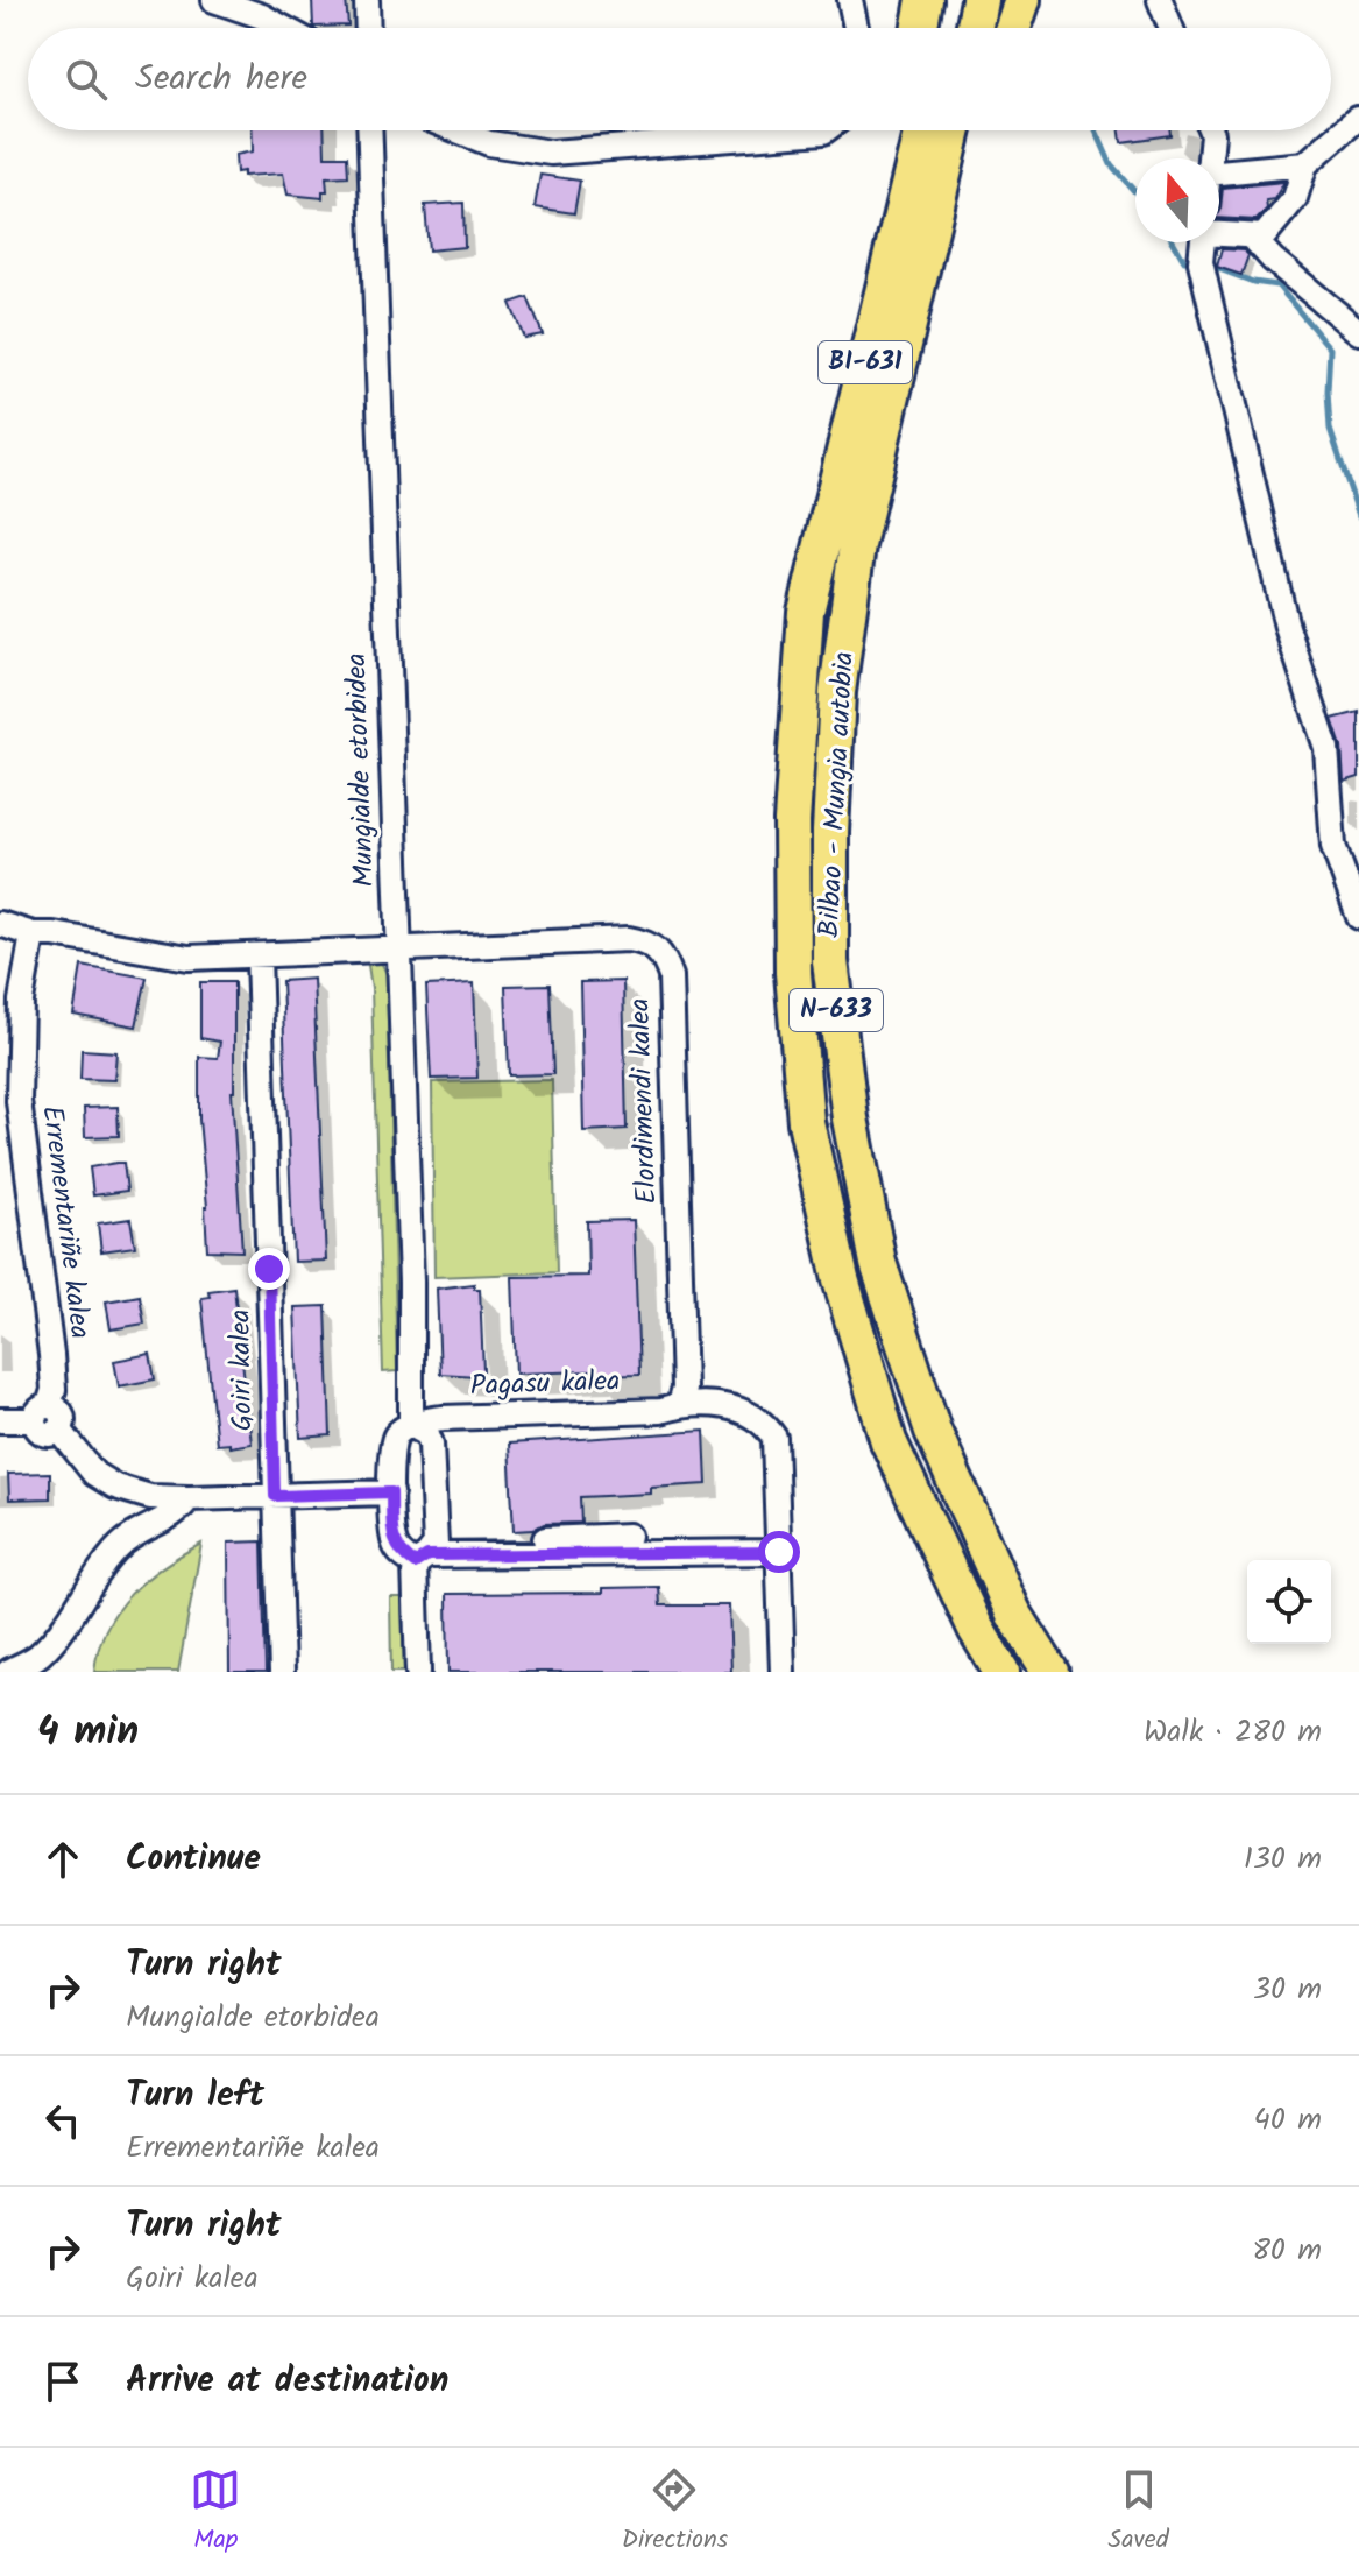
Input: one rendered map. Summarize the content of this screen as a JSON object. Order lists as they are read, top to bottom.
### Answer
{
  "streets": {
    "highway": ["BI-631", "Bilbao - Mungia autobia", "N-633"],
    "street": [
      "Mungialde etorbidea",
      "Elordimendi kalea",
      "Errementariñe kalea",
      "Goiri kalea",
      "Pagasu kalea"
    ]
  },
  "crossings": [
    ["Mungialde etorbidea", "Elordimendi kalea"],
    ["Mungialde etorbidea", "Pagasu kalea"],
    ["Bilbao - Mungia autobia", "N-633"],
    ["Elordimendi kalea", "Pagasu kalea"]
  ],
  "north": "top",
  "page": {
    "search": "Search here",
    "heading": ["4 min", "Walk · 280 m"],
    "list": [
      ["Continue", "130 m"],
      ["Turn right", "Mungialde etorbidea", "30 m"],
      ["Turn left", "Errementariñe kalea", "40 m"],
      ["Turn right", "Goiri kalea", "80 m"],
      "Arrive at destination"
    ],
    "nav": ["Map", "Directions", "Saved"]
  }
}
